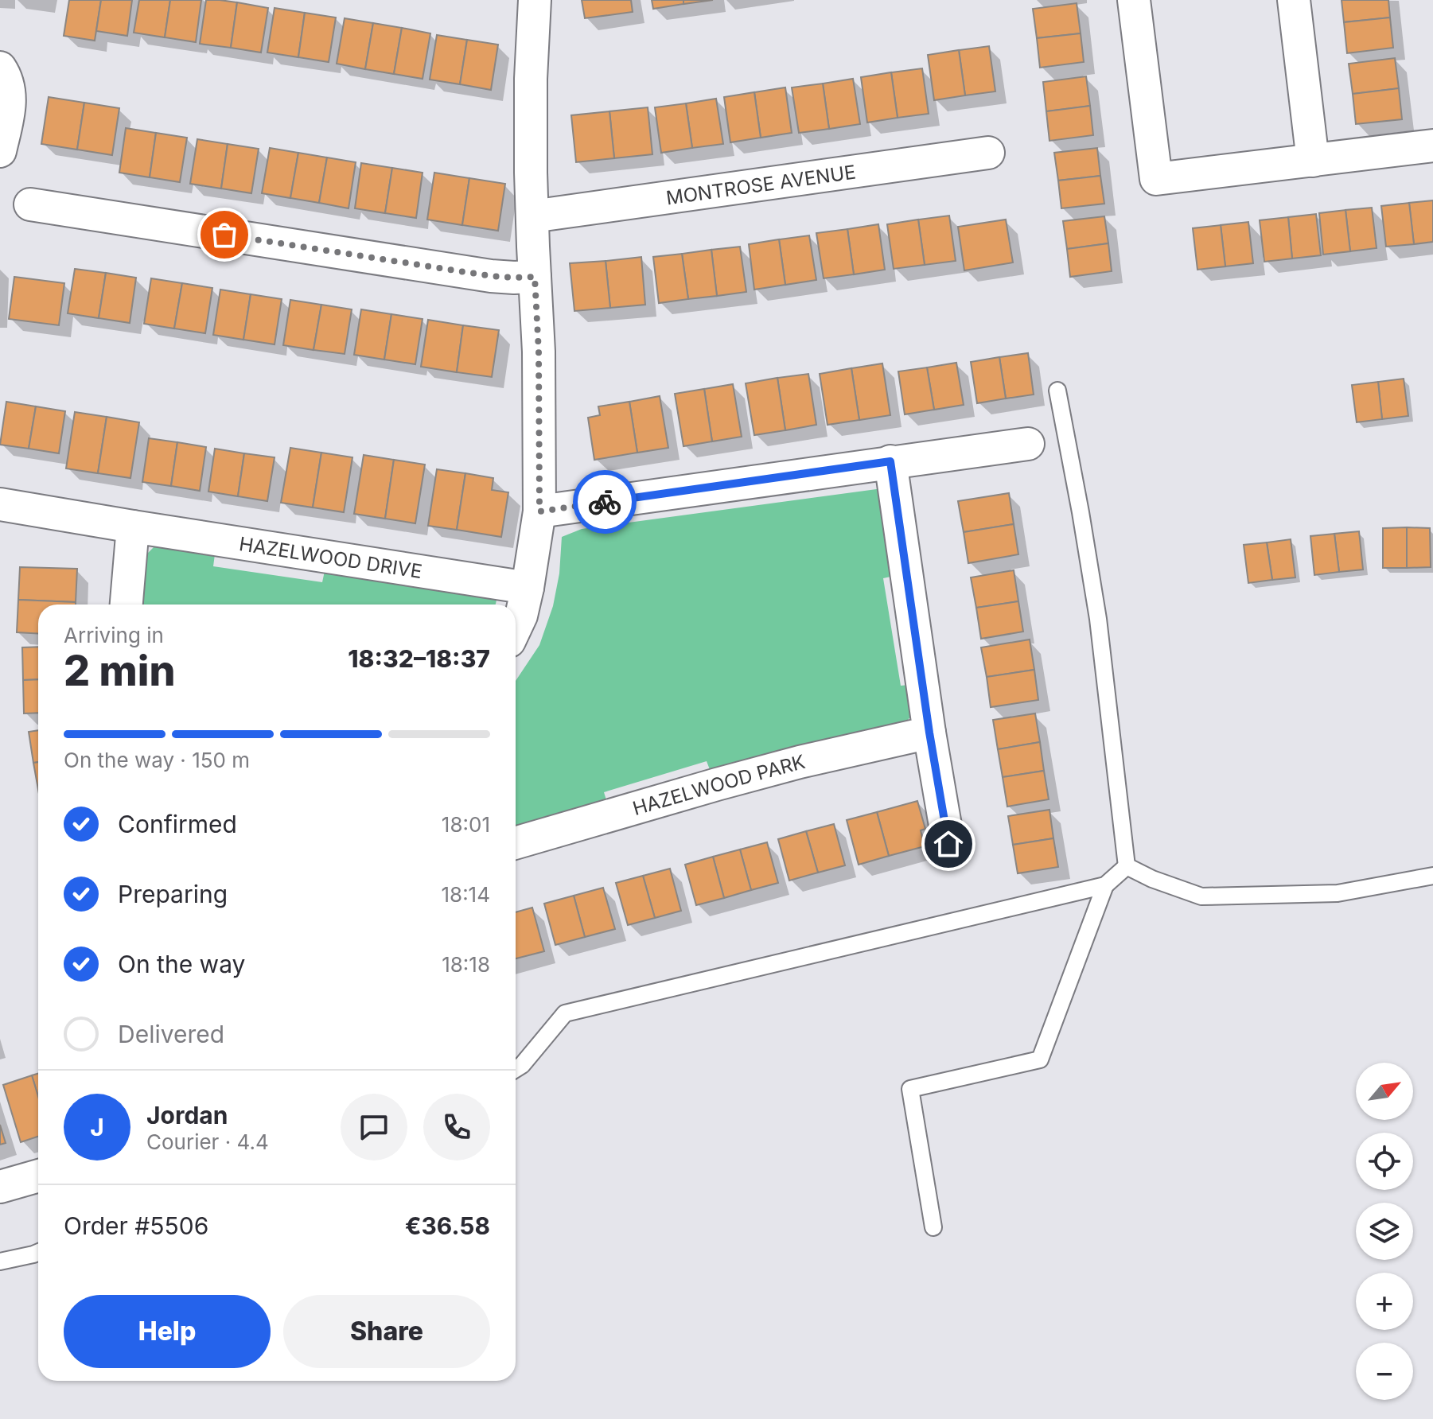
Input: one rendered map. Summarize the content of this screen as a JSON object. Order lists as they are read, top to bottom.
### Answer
{
  "streets": {
    "street": ["MONTROSE AVENUE", "HAZELWOOD DRIVE", "HAZELWOOD PARK"]
  },
  "north": "top right",
  "page": {
    "heading": ["2 min", "Arriving in", "18:32–18:37"],
    "panel": [
      "Jordan",
      "Courier · 4.4",
      "Order #5506",
      "€36.58"
    ],
    "bar": "On the way · 150 m",
    "list": [
      ["Confirmed", "18:01"],
      ["Preparing", "18:14"],
      ["On the way", "18:18"],
      "Delivered"
    ],
    "map_buttons": ["+", "−"],
    "round": "J",
    "buttons": ["Help", "Share"]
  }
}
